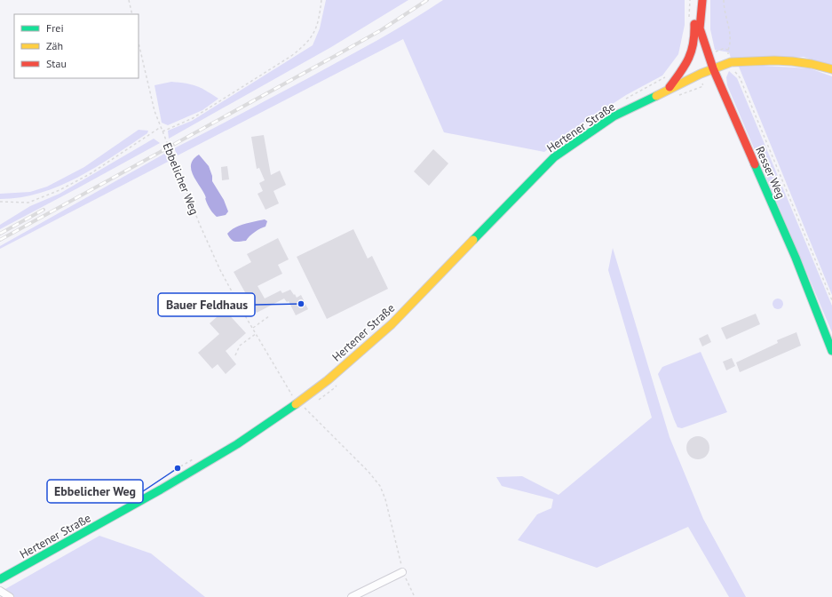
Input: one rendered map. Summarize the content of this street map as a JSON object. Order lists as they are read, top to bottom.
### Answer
{
  "streets": {
    "main road": ["Hertener Straße", "Resser Weg"],
    "path": ["Ebbelicher Weg"]
  },
  "crossings": [
    ["Hertener Straße", "Resser Weg"],
    ["Hertener Straße", "Ebbelicher Weg"]
  ],
  "places": ["Bauer Feldhaus", "Ebbelicher Weg"],
  "legend": ["Frei", "Zäh", "Stau"]
}
